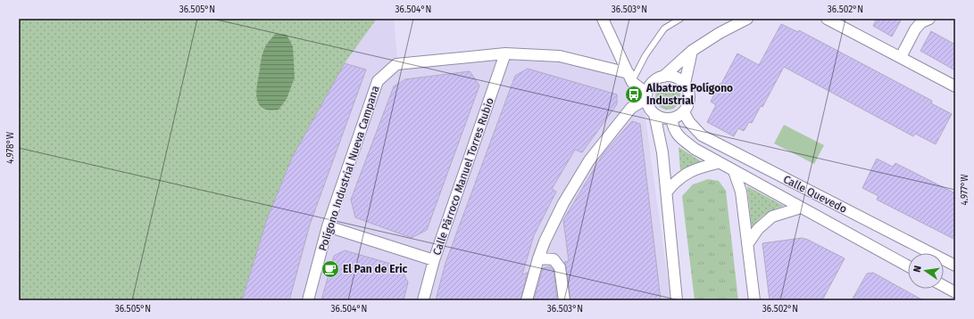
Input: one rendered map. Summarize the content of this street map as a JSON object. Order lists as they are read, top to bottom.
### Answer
{
  "streets": {
    "street": ["Polígono Industrial Nueva Campana", "Calle Párroco Manuel Torres Rubio", "Calle Quevedo"]
  },
  "crossings": [
    ["Polígono Industrial Nueva Campana", "Calle Párroco Manuel Torres Rubio"]
  ],
  "places": {
    "bus stop": ["Albatros Polígono Industrial"],
    "cafe": ["El Pan de Eric"]
  },
  "north": "left",
  "coordinates": [
    "36.505°N",
    "36.504°N",
    "36.503°N",
    "36.502°N",
    "4.978°W",
    "4.977°W"
  ]
}
